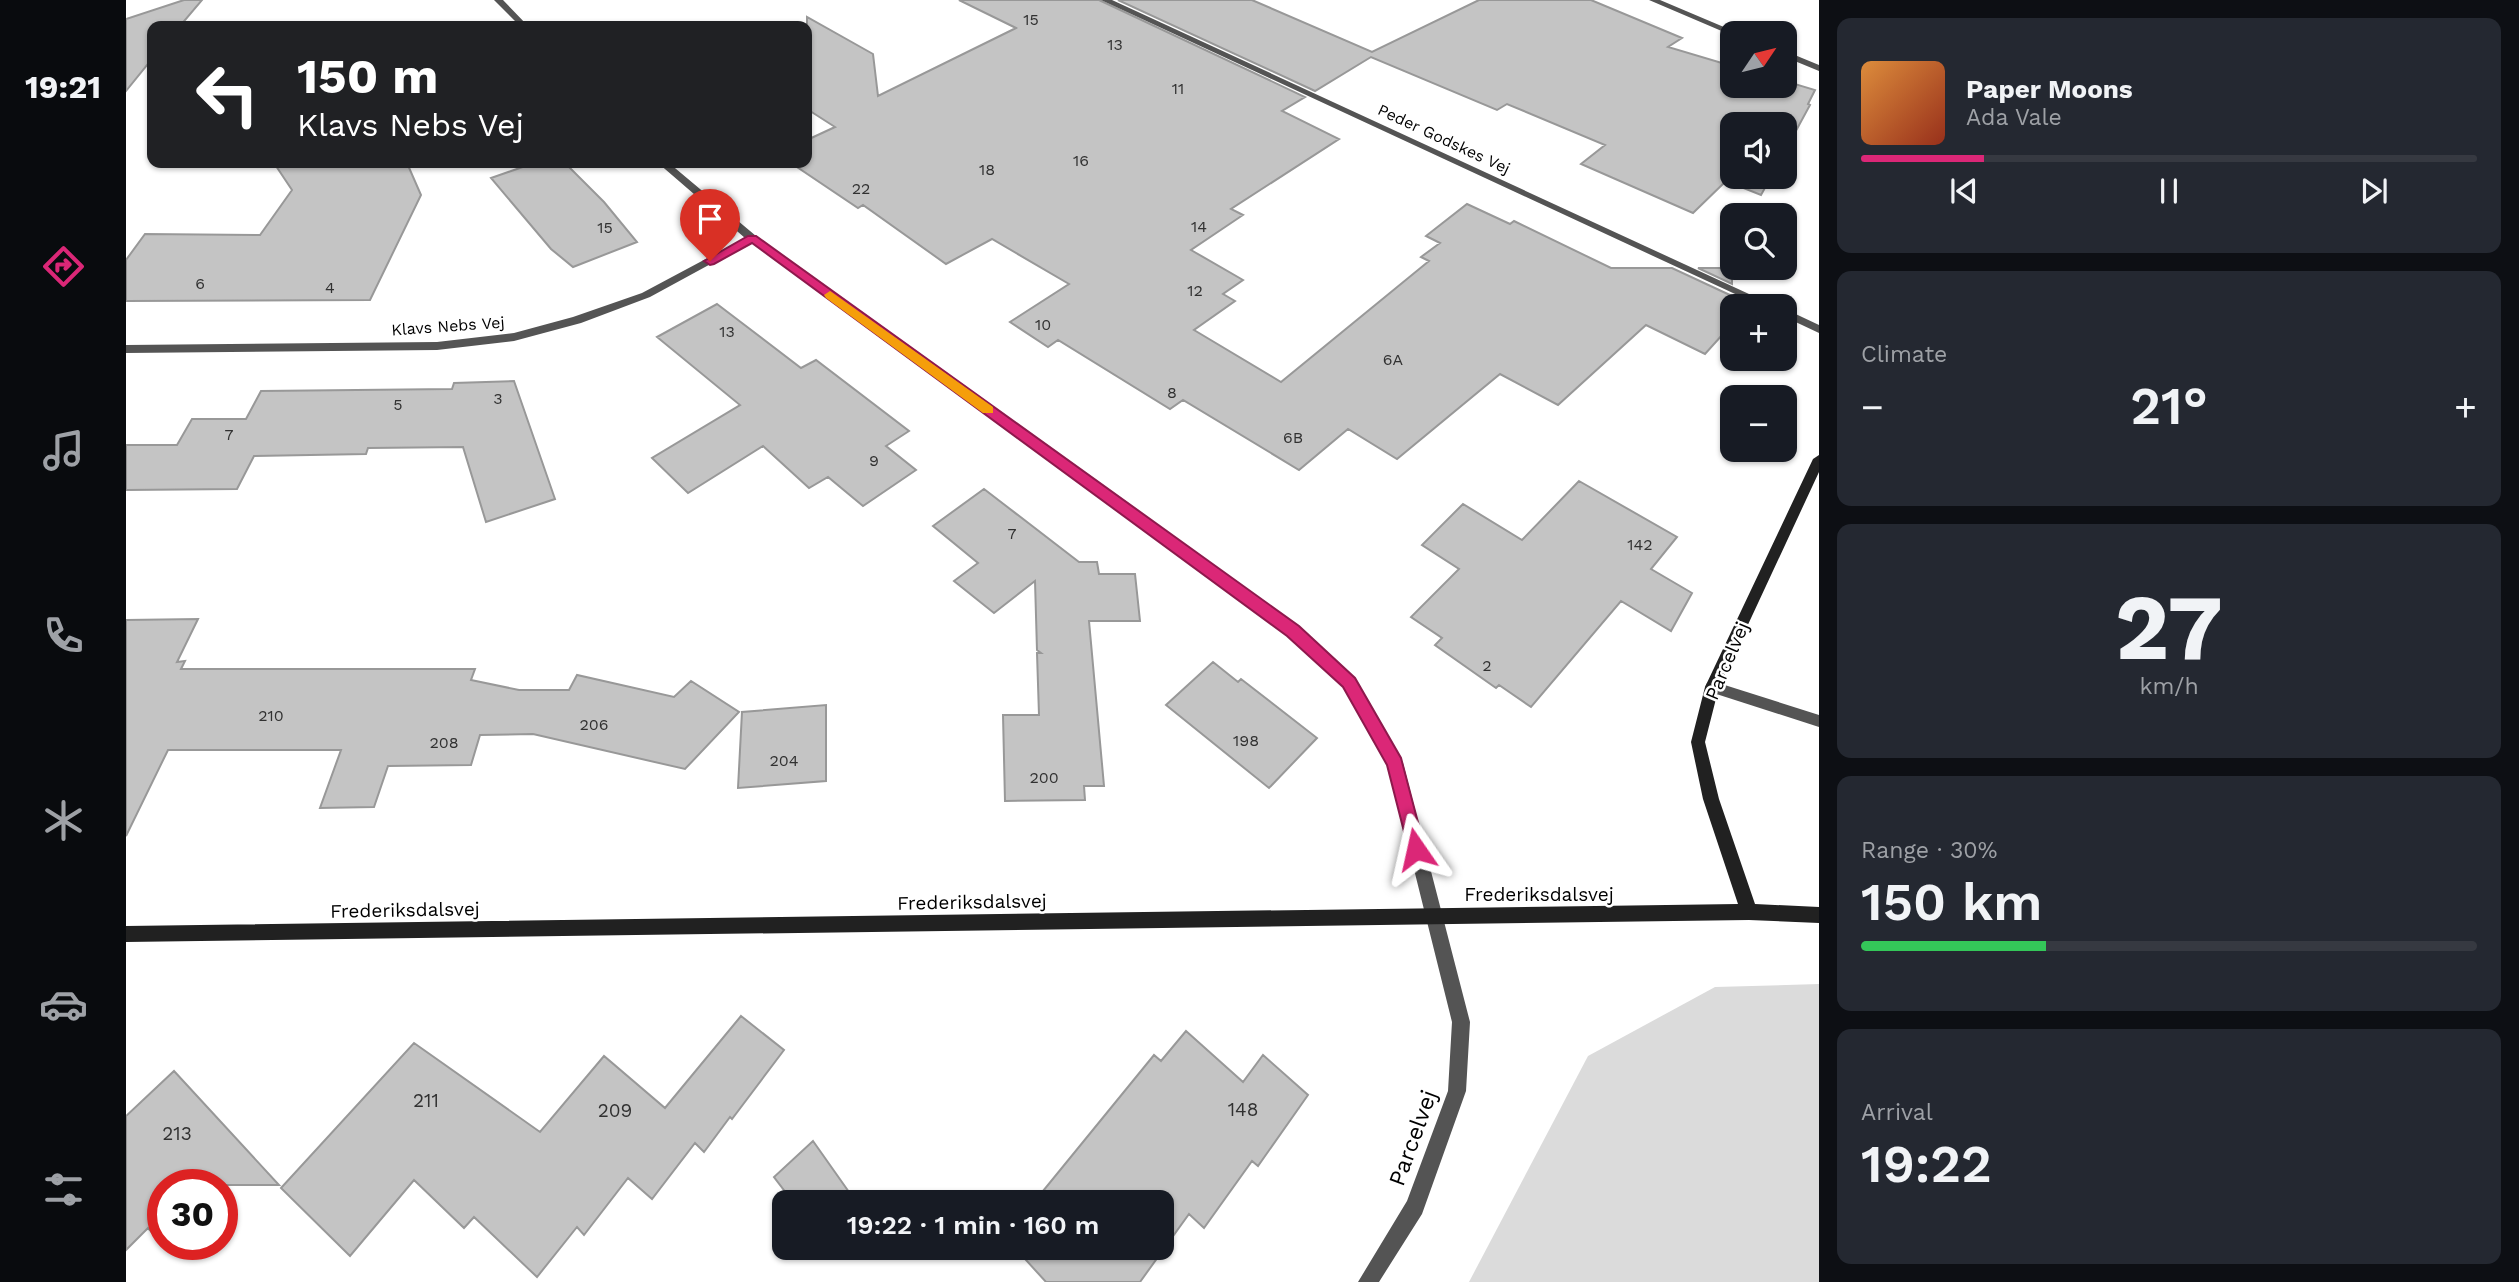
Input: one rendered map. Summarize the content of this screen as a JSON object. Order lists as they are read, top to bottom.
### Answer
{
  "streets": {
    "street": [
      "Peder Godskes Vej",
      "Klavs Nebs Vej",
      "Parcelvej",
      "Frederiksdalsvej"
    ]
  },
  "crossings": [
    ["Klavs Nebs Vej", "Parcelvej"],
    ["Parcelvej", "Frederiksdalsvej"]
  ],
  "house_numbers": [
    "15",
    "13",
    "11",
    "16",
    "18",
    "22",
    "14",
    "15",
    "6",
    "4",
    "12",
    "10",
    "13",
    "6A",
    "8",
    "3",
    "5",
    "7",
    "6B",
    "9",
    "7",
    "142",
    "2",
    "210",
    "206",
    "198",
    "208",
    "204",
    "200",
    "211",
    "148",
    "209",
    "213"
  ],
  "north": "top right",
  "page": {
    "tabs": "19:21",
    "map_buttons": ["+", "−"],
    "turn": ["150 m", "Klavs Nebs Vej"],
    "song": ["Paper Moons", "Ada Vale"],
    "tile": [
      "Climate",
      ["27", "km/h"],
      ["Range · 30%", "150 km"],
      ["Arrival", "19:22"]
    ],
    "heat": ["−", "21°", "+"],
    "limit": "30",
    "trip": "19:22 · 1 min · 160 m"
  }
}
